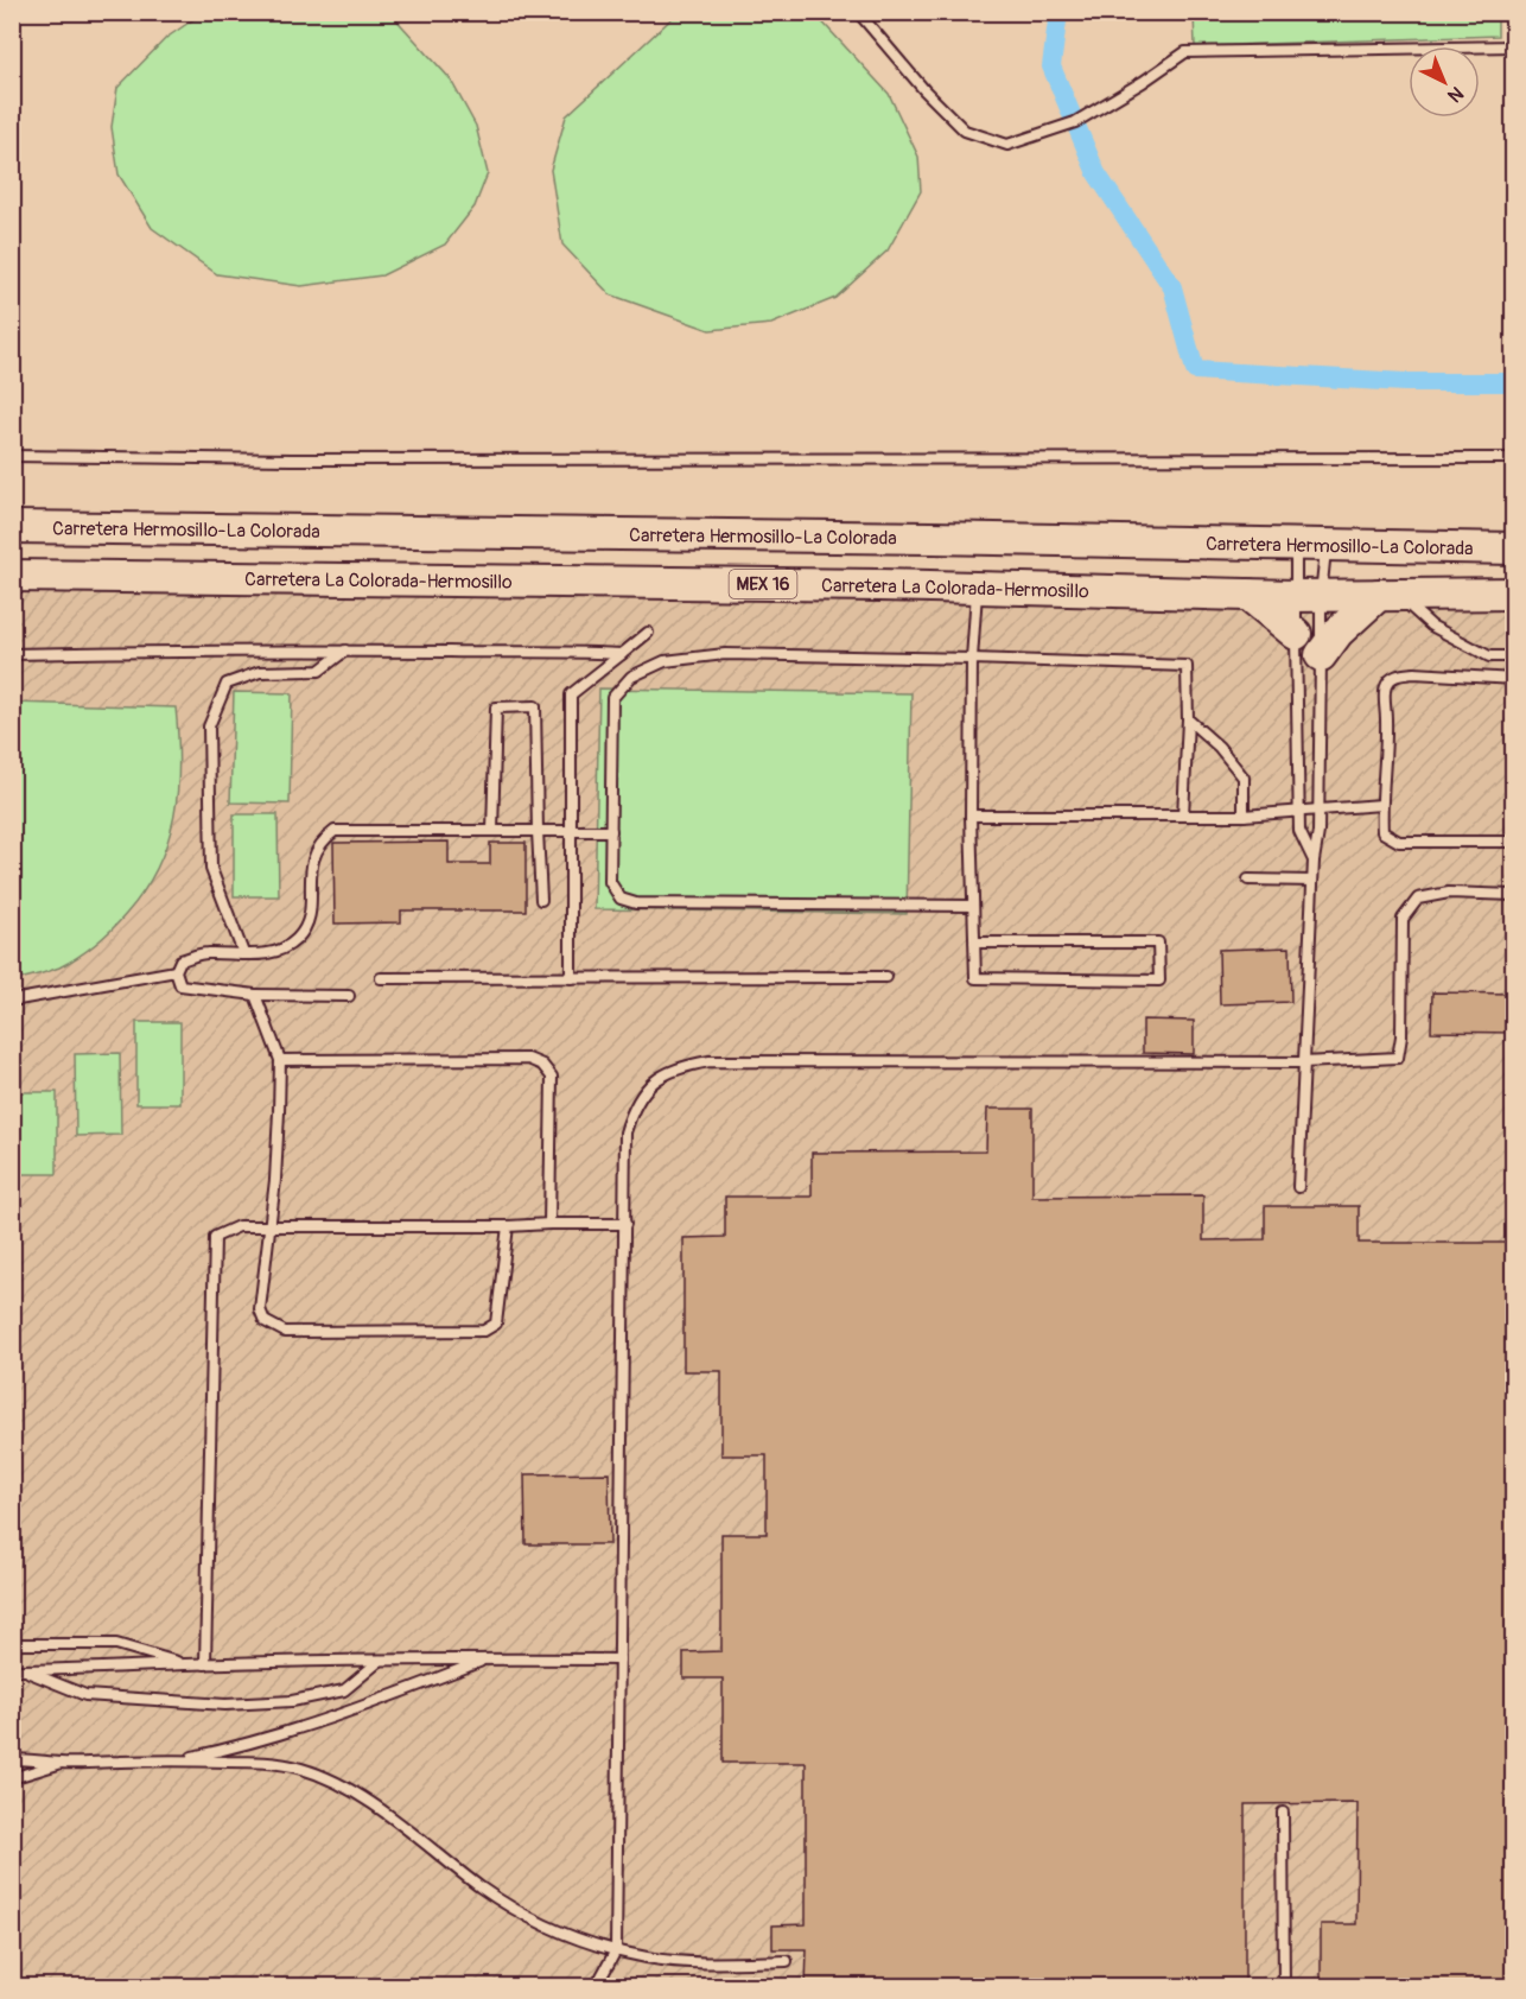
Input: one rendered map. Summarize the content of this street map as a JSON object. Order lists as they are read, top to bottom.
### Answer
{
  "streets": {
    "highway": ["Carretera Hermosillo-La Colorada", "Carretera La Colorada-Hermosillo", "MEX 16"]
  },
  "north": "bottom right"
}
